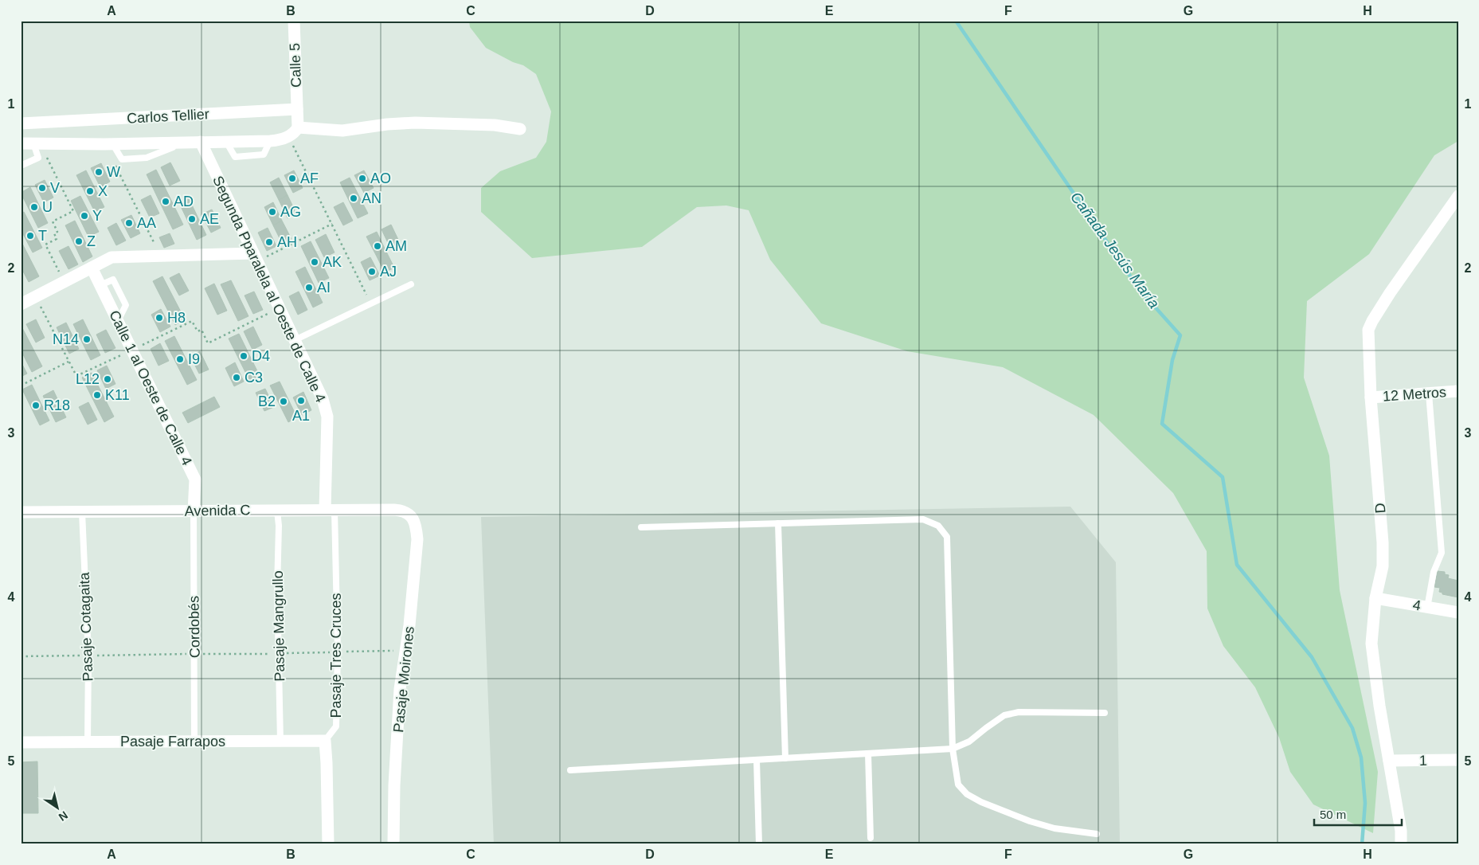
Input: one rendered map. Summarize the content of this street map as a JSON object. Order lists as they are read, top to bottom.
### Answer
{
  "streets": {
    "street": [
      "Calle 5",
      "Carlos Tellier",
      "Segunda Pparalela al Oeste de Calle 4",
      "Calle 1 al Oeste de Calle 4",
      "12 Metros",
      "D",
      "Avenida C",
      "4",
      "Pasaje Moirones",
      "Pasaje Farrapos",
      "1"
    ],
    "lane": [
      "Pasaje Mangrullo",
      "Pasaje Cotagaita",
      "Cordobés",
      "Pasaje Tres Cruces"
    ]
  },
  "crossings": [
    ["Calle 5", "Carlos Tellier"],
    ["Carlos Tellier", "Segunda Pparalela al Oeste de Calle 4"],
    ["Segunda Pparalela al Oeste de Calle 4", "Avenida C"],
    ["Segunda Pparalela al Oeste de Calle 4", "Pasaje Tres Cruces"],
    ["Calle 1 al Oeste de Calle 4", "Avenida C"],
    ["Calle 1 al Oeste de Calle 4", "Cordobés"],
    ["12 Metros", "D"],
    ["D", "4"],
    ["D", "1"],
    ["Avenida C", "Pasaje Mangrullo"],
    ["Avenida C", "Pasaje Cotagaita"],
    ["Avenida C", "Cordobés"],
    ["Avenida C", "Pasaje Tres Cruces"],
    ["Avenida C", "Pasaje Moirones"],
    ["Pasaje Mangrullo", "Pasaje Farrapos"],
    ["Pasaje Cotagaita", "Pasaje Farrapos"],
    ["Cordobés", "Pasaje Farrapos"],
    ["Pasaje Tres Cruces", "Pasaje Farrapos"]
  ],
  "water": ["Cañada Jesús María"],
  "places": [
    "W",
    "AF",
    "AO",
    "V",
    "X",
    "AN",
    "AD",
    "U",
    "AG",
    "Y",
    "AE",
    "AA",
    "T",
    "Z",
    "AH",
    "AM",
    "AK",
    "AJ",
    "AI",
    "H8",
    "N14",
    "D4",
    "I9",
    "C3",
    "L12",
    "K11",
    "A1",
    "B2",
    "R18"
  ],
  "scale_bar": "50 m",
  "north": "bottom right",
  "grid": {
    "columns": [
      "A",
      "B",
      "C",
      "D",
      "E",
      "F",
      "G",
      "H"
    ],
    "rows": [
      "1",
      "2",
      "3",
      "4",
      "5"
    ]
  }
}
